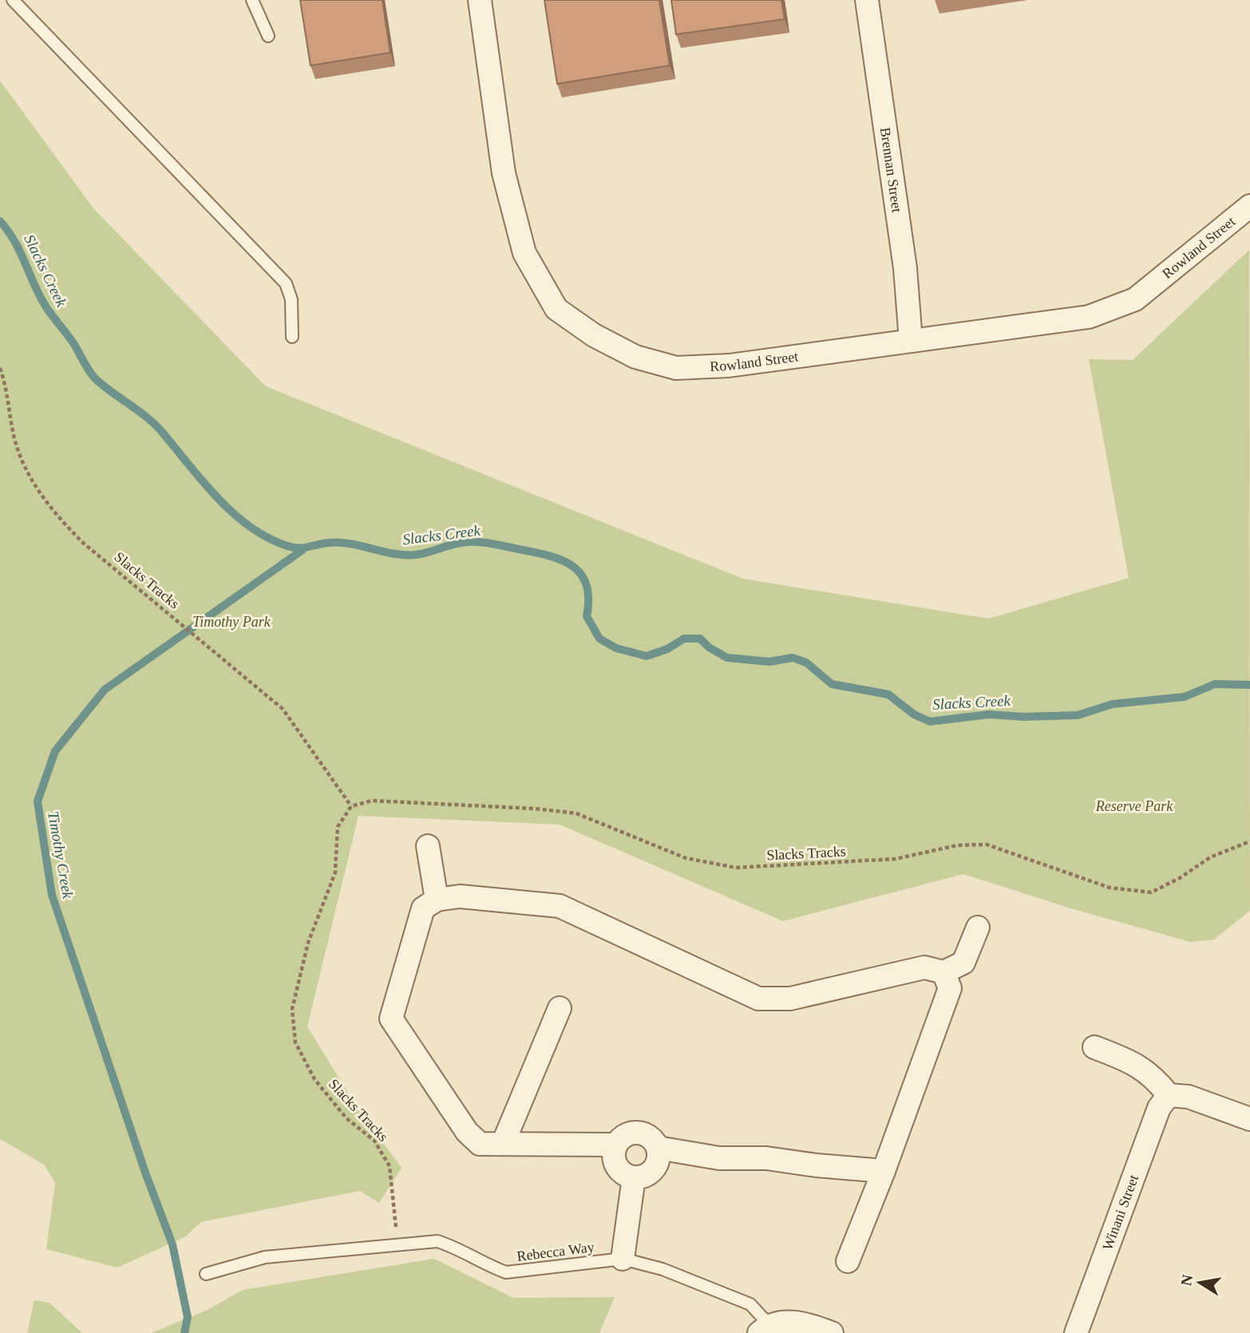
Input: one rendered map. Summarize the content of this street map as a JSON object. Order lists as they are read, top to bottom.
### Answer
{
  "streets": {
    "street": ["Brennan Street", "Rowland Street", "Winani Street"],
    "lane": ["Rebecca Way"],
    "path": ["Slacks Tracks"]
  },
  "crossings": [
    ["Brennan Street", "Rowland Street"],
    ["Slacks Tracks", "Rebecca Way"]
  ],
  "water": ["Slacks Creek", "Timothy Creek"],
  "parks": ["Timothy Park", "Reserve Park"],
  "north": "left"
}
